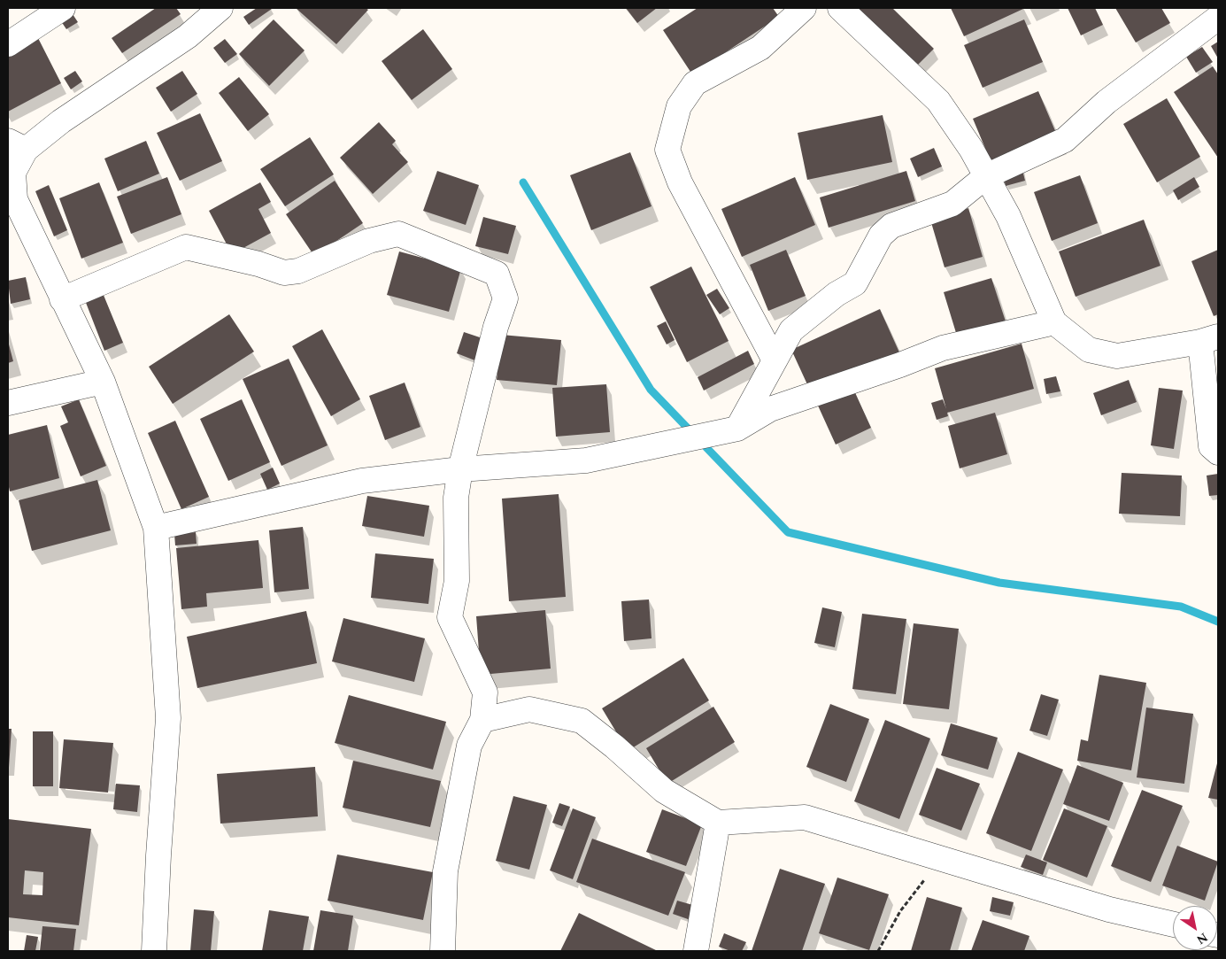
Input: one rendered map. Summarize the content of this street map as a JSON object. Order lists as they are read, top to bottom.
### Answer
{
  "north": "bottom right"
}
